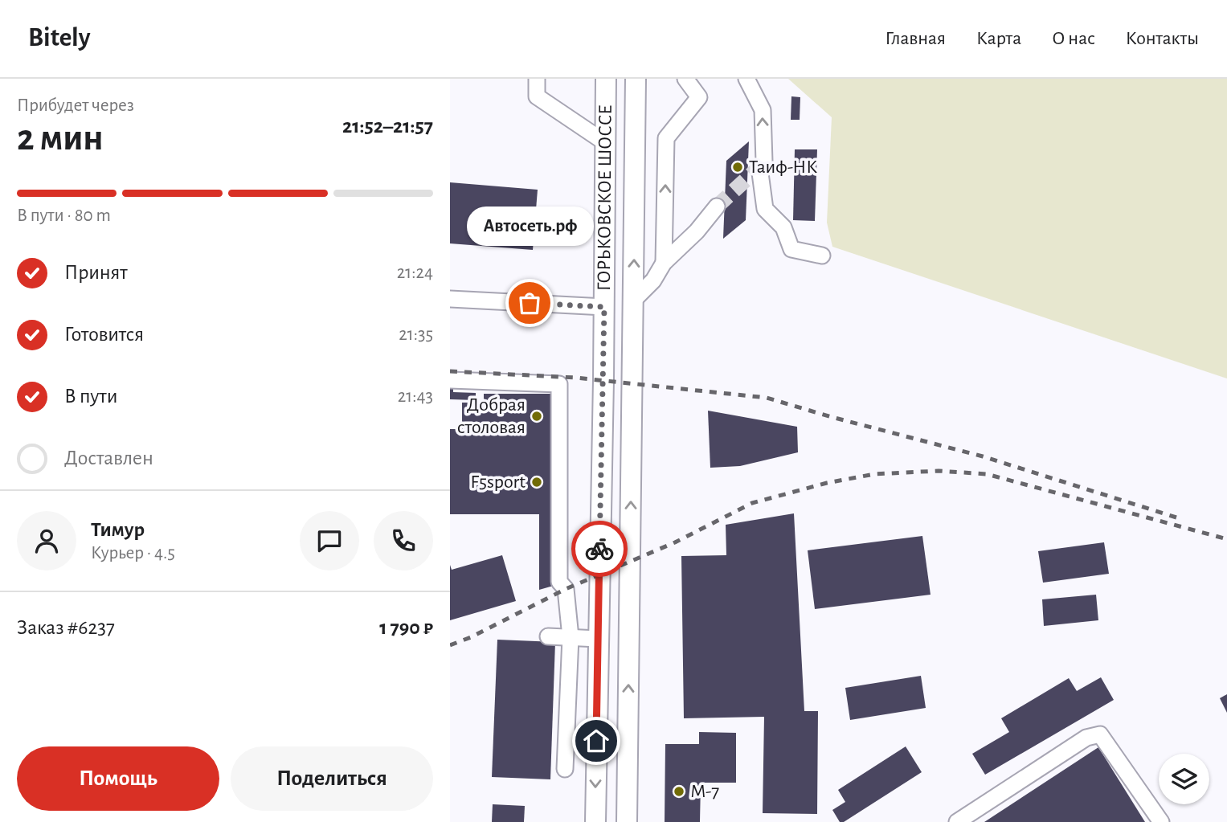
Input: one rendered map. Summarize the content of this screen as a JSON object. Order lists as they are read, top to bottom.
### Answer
{
  "streets": {
    "main road": ["ГОРЬКОВСКОЕ ШОССЕ"]
  },
  "places": [
    "Таиф-НК",
    "Автосеть.рф",
    "Добрая столовая",
    "F5sport",
    "М-7"
  ],
  "page": {
    "header": "Bitely",
    "nav": [
      "Главная",
      "Карта",
      "О нас",
      "Контакты"
    ],
    "heading": ["2 мин", "Прибудет через", "21:52–21:57"],
    "panel": [
      "Тимур",
      "Курьер · 4.5",
      "Заказ #6237",
      "1 790 ₽"
    ],
    "bar": "В пути · 80 m",
    "bubble": "Автосеть.рф",
    "list": [
      ["Принят", "21:24"],
      ["Готовится", "21:35"],
      ["В пути", "21:43"],
      "Доставлен"
    ],
    "buttons": ["Помощь", "Поделиться"]
  }
}
